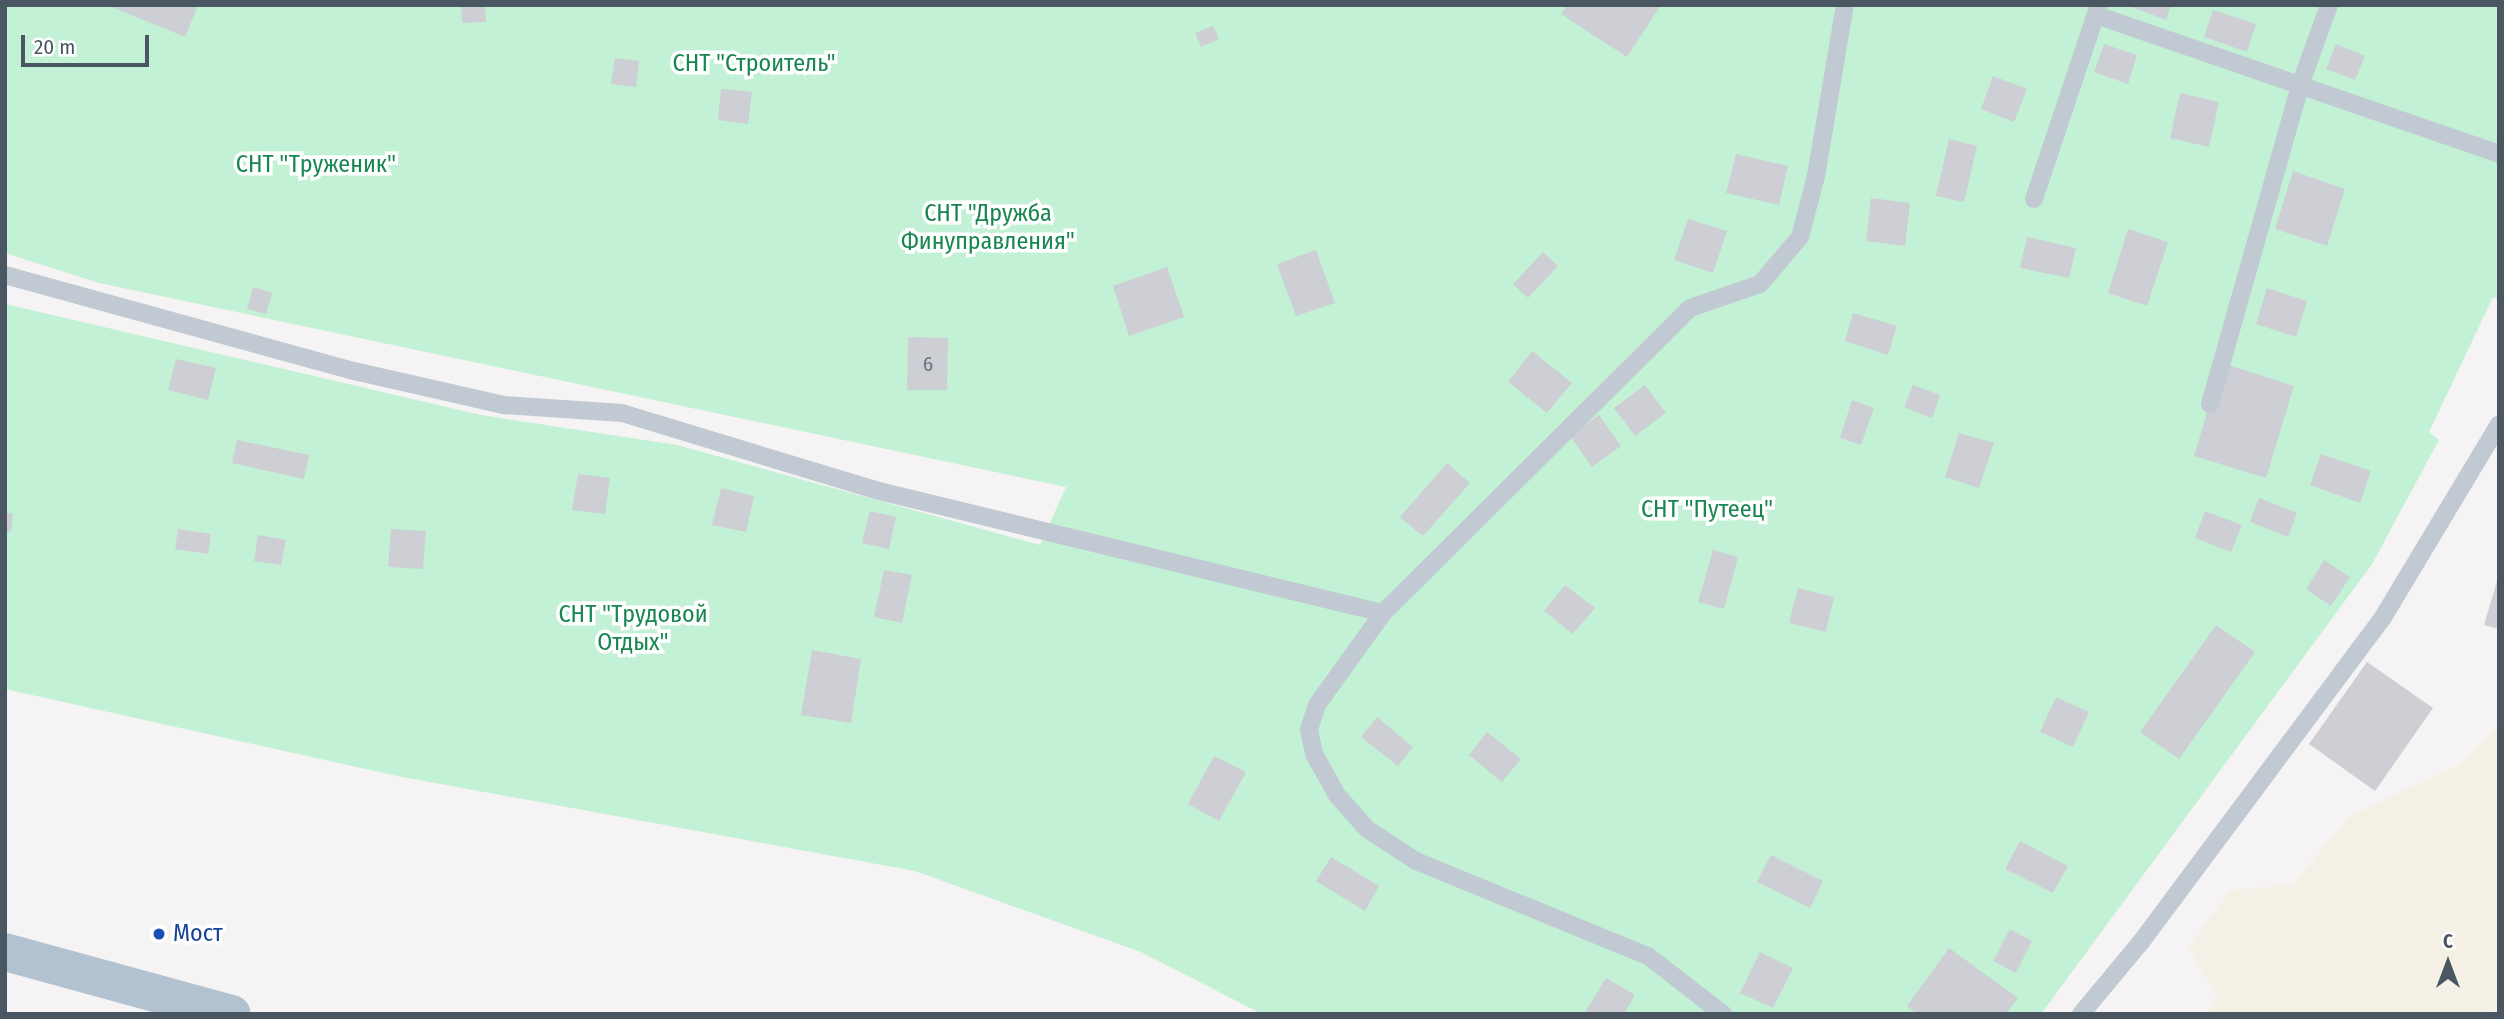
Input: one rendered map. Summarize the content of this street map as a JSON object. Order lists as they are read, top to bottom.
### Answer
{
  "parks": [
    "СНТ \"Строитель\"",
    "СНТ \"Труженик\"",
    "СНТ \"Дружба Финуправления\"",
    "СНТ \"Путеец\"",
    "СНТ \"Трудовой Отдых\""
  ],
  "places": ["Мост"],
  "house_numbers": ["6"],
  "scale_bar": "20 m",
  "north": "top"
}
